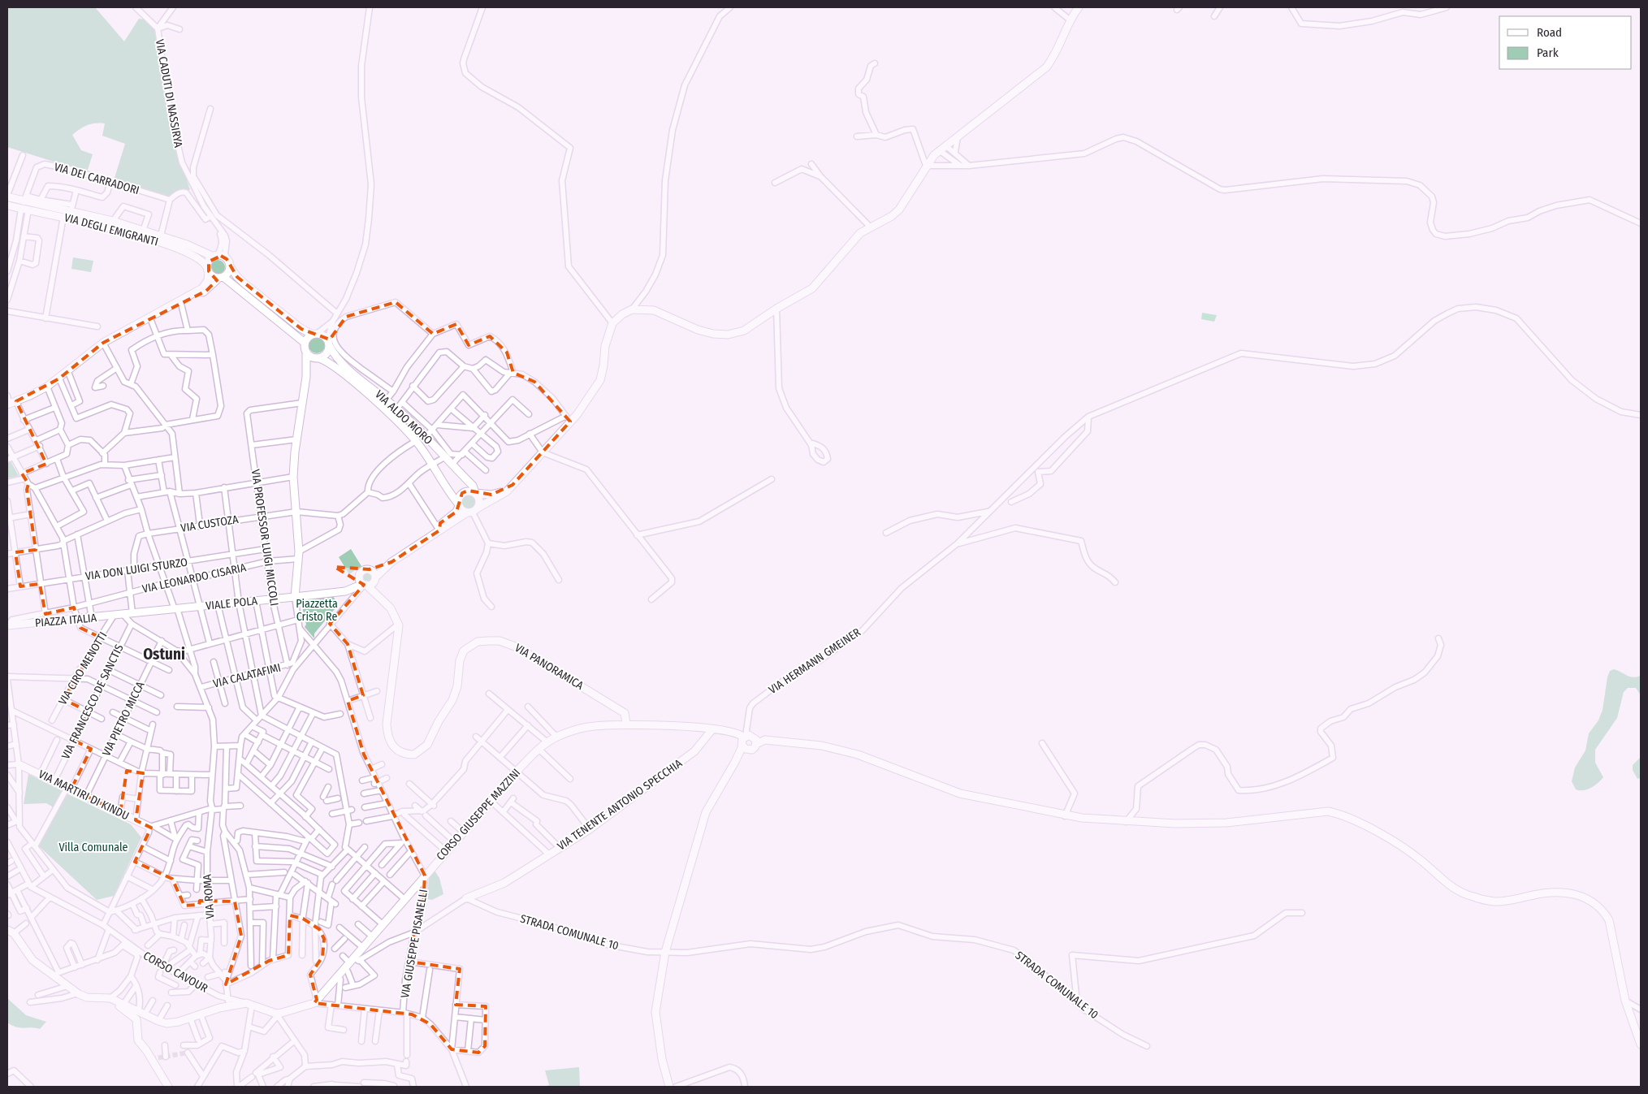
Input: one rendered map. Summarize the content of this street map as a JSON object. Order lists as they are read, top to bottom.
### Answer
{
  "streets": {
    "main road": [
      "VIA DEGLI EMIGRANTI",
      "VIA ALDO MORO",
      "VIALE POLA",
      "PIAZZA ITALIA",
      "VIA PANORAMICA",
      "VIA MARTIRI DI KINDU",
      "VIA TENENTE ANTONIO SPECCHIA",
      "CORSO GIUSEPPE MAZZINI"
    ],
    "street": [
      "VIA CADUTI DI NASSIRYA",
      "VIA DEI CARRADORI",
      "VIA CUSTOZA",
      "VIA PROFESSOR LUIGI MICCOLI",
      "VIA DON LUIGI STURZO",
      "VIA LEONARDO CISARIA",
      "VIA HERMANN GMEINER",
      "VIA CIRO MENOTTI",
      "VIA CALATAFIMI",
      "VIA FRANCESCO DE SANCTIS",
      "VIA PIETRO MICCA",
      "VIA ROMA",
      "STRADA COMUNALE 10",
      "VIA GIUSEPPE PISANELLI",
      "CORSO CAVOUR"
    ]
  },
  "crossings": [
    ["VIA CADUTI DI NASSIRYA", "VIA DEGLI EMIGRANTI"],
    ["VIA DEI CARRADORI", "VIA DEGLI EMIGRANTI"],
    ["VIA DEGLI EMIGRANTI", "VIA ALDO MORO"],
    ["VIA CUSTOZA", "VIA PROFESSOR LUIGI MICCOLI"],
    ["VIA PROFESSOR LUIGI MICCOLI", "VIA DON LUIGI STURZO"],
    ["VIA PROFESSOR LUIGI MICCOLI", "VIA LEONARDO CISARIA"],
    ["VIA PROFESSOR LUIGI MICCOLI", "VIALE POLA"],
    ["VIA PROFESSOR LUIGI MICCOLI", "VIA CALATAFIMI"],
    ["VIA LEONARDO CISARIA", "PIAZZA ITALIA"],
    ["VIALE POLA", "PIAZZA ITALIA"],
    ["PIAZZA ITALIA", "VIA CIRO MENOTTI"],
    ["VIA HERMANN GMEINER", "CORSO GIUSEPPE MAZZINI"],
    ["VIA PANORAMICA", "CORSO GIUSEPPE MAZZINI"],
    ["VIA CALATAFIMI", "VIA ROMA"],
    ["VIA FRANCESCO DE SANCTIS", "VIA MARTIRI DI KINDU"],
    ["VIA PIETRO MICCA", "VIA MARTIRI DI KINDU"],
    ["VIA TENENTE ANTONIO SPECCHIA", "CORSO GIUSEPPE MAZZINI"],
    ["VIA TENENTE ANTONIO SPECCHIA", "STRADA COMUNALE 10"],
    ["VIA TENENTE ANTONIO SPECCHIA", "VIA GIUSEPPE PISANELLI"],
    ["CORSO GIUSEPPE MAZZINI", "VIA GIUSEPPE PISANELLI"]
  ],
  "districts": ["Ostuni"],
  "parks": ["Piazzetta Cristo Re", "Villa Comunale"],
  "legend": ["Road", "Park"]
}
